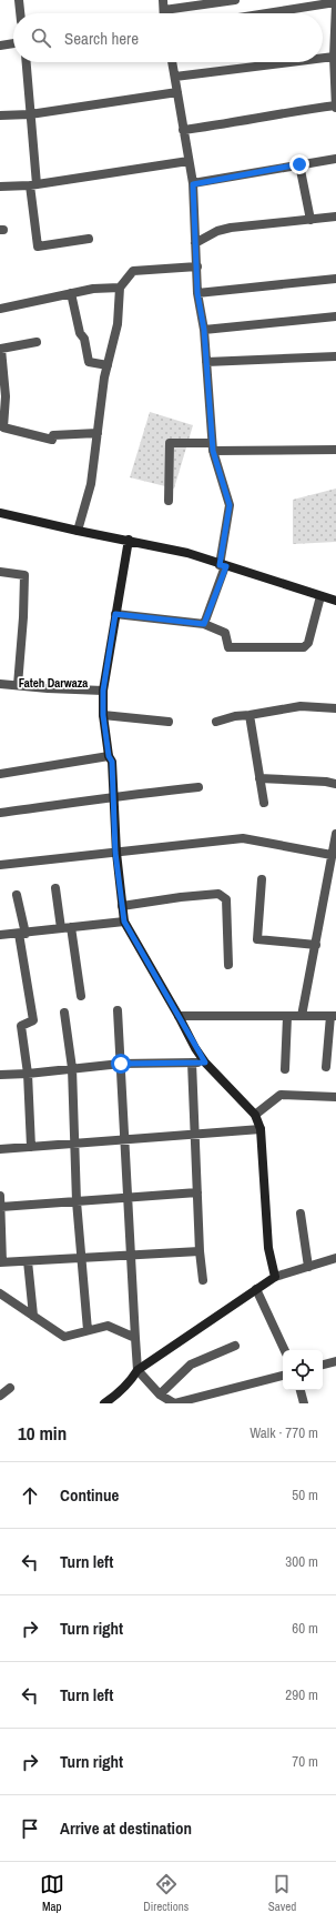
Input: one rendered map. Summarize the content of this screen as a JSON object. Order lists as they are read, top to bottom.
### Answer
{
  "districts": ["Fateh Darwaza"],
  "page": {
    "search": "Search here",
    "heading": ["10 min", "Walk · 770 m"],
    "list": [
      ["Continue", "50 m"],
      ["Turn left", "300 m"],
      ["Turn right", "60 m"],
      ["Turn left", "290 m"],
      ["Turn right", "70 m"],
      "Arrive at destination"
    ],
    "nav": ["Map", "Directions", "Saved"]
  }
}
